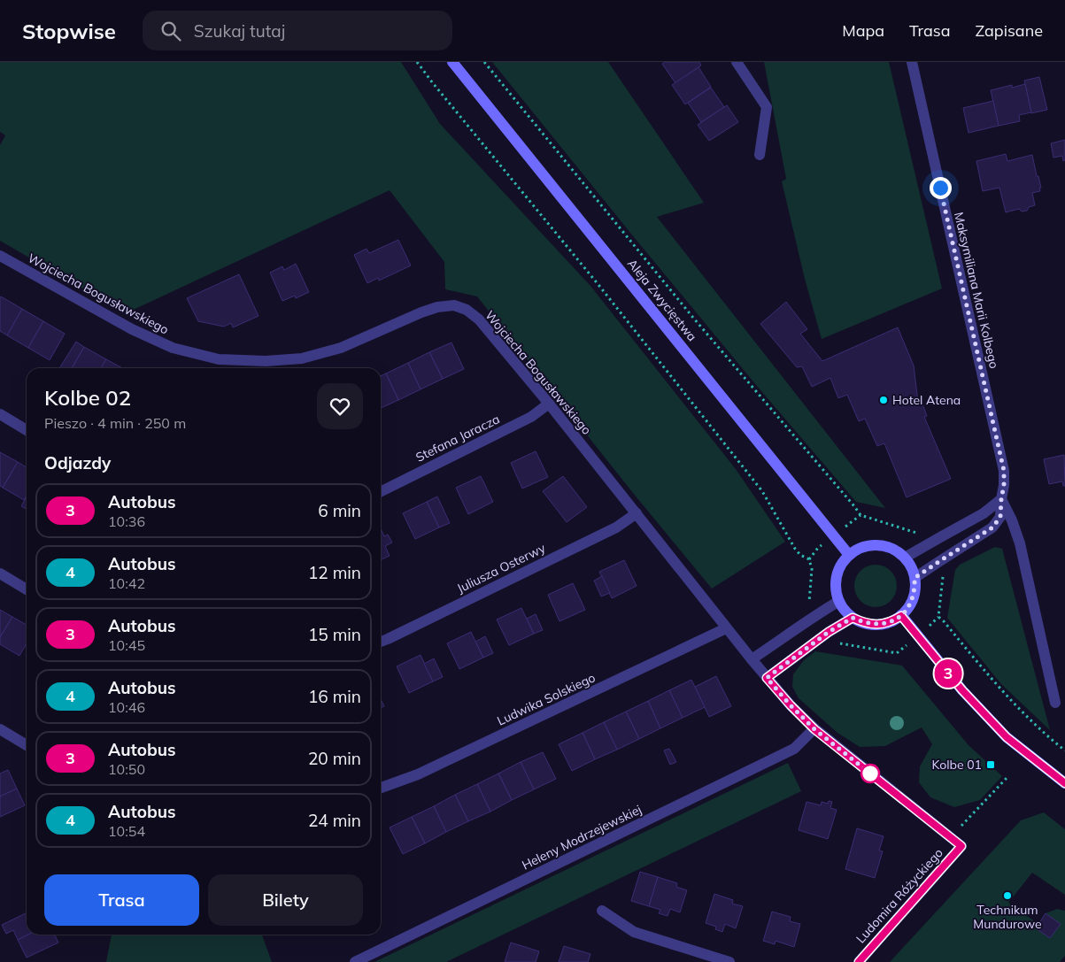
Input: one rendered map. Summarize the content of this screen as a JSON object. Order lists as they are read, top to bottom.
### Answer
{
  "streets": {
    "main road": ["Aleja Zwycięstwa"],
    "street": [
      "Maksymiliana Marii Kolbego",
      "Wojciecha Bogusławskiego",
      "Stefana Jaracza",
      "Juliusza Osterwy",
      "Ludwika Solskiego",
      "Heleny Modrzejewskiej",
      "Ludomira Różyckiego"
    ]
  },
  "crossings": [
    ["Maksymiliana Marii Kolbego", "Aleja Zwycięstwa"],
    ["Wojciecha Bogusławskiego", "Stefana Jaracza"],
    ["Wojciecha Bogusławskiego", "Juliusza Osterwy"],
    ["Wojciecha Bogusławskiego", "Ludwika Solskiego"],
    ["Wojciecha Bogusławskiego", "Heleny Modrzejewskiej"],
    ["Wojciecha Bogusławskiego", "Ludomira Różyckiego"]
  ],
  "places": {
    "other": ["Hotel Atena", "Technikum Mundurowe"],
    "transit": ["Kolbe 01"]
  },
  "lines": ["bus line 3"],
  "page": {
    "header": "Stopwise",
    "search": "Szukaj tutaj",
    "nav": ["Mapa", "Trasa", "Zapisane"],
    "on_map": "3",
    "heading": [
      ["Kolbe 02", "Pieszo · 4 min · 250 m"],
      "Odjazdy"
    ],
    "list": [
      {
        "mark": "3",
        "name": "Autobus",
        "note": "10:36",
        "value": "6 min"
      },
      {
        "mark": "4",
        "name": "Autobus",
        "note": "10:42",
        "value": "12 min"
      },
      {
        "mark": "3",
        "name": "Autobus",
        "note": "10:45",
        "value": "15 min"
      },
      {
        "mark": "4",
        "name": "Autobus",
        "note": "10:46",
        "value": "16 min"
      },
      {
        "mark": "3",
        "name": "Autobus",
        "note": "10:50",
        "value": "20 min"
      },
      {
        "mark": "4",
        "name": "Autobus",
        "note": "10:54",
        "value": "24 min"
      }
    ],
    "buttons": ["Trasa", "Bilety"]
  }
}
